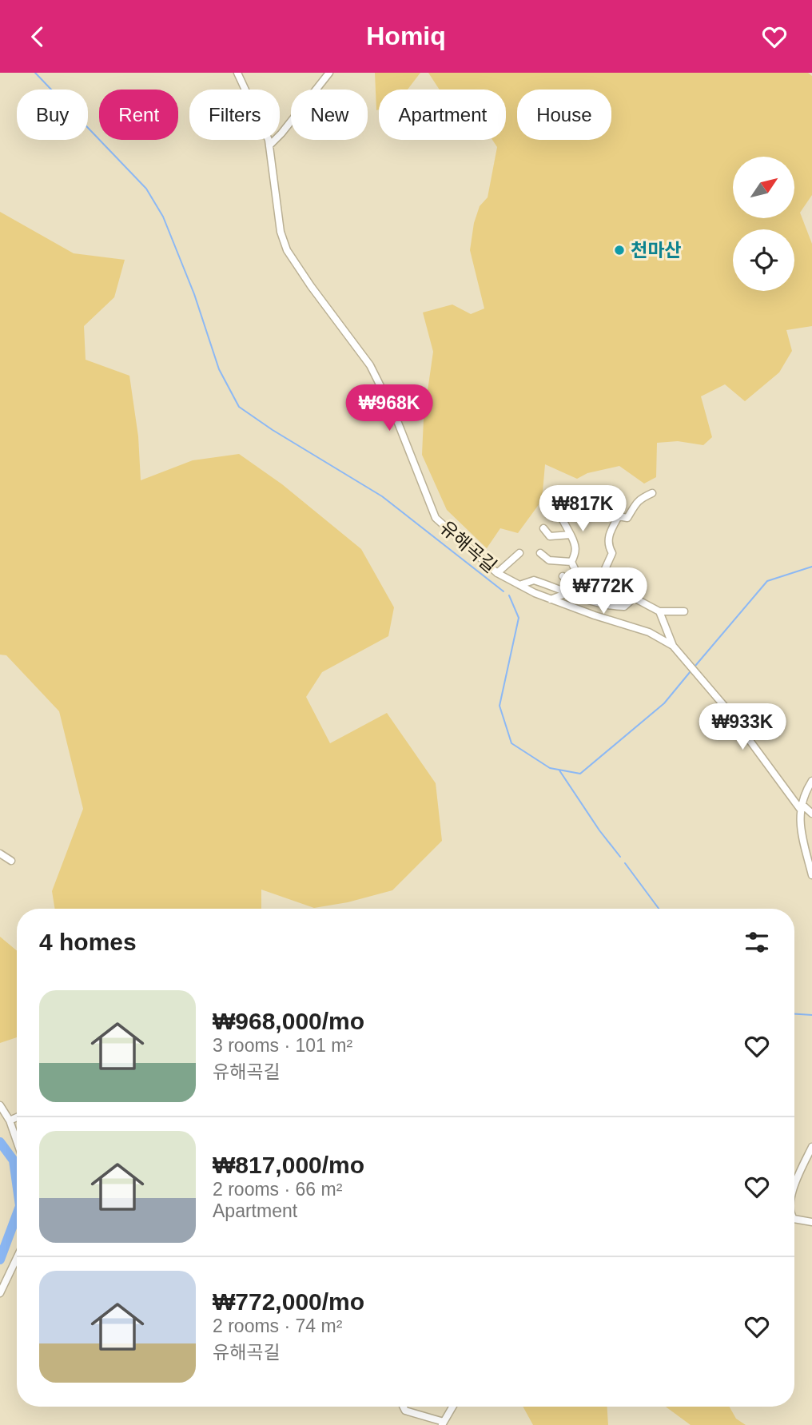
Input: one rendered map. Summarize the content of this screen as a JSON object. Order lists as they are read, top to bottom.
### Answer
{
  "streets": {
    "street": ["유해곡길"]
  },
  "places": ["천마산"],
  "north": "top right",
  "page": {
    "header": "Homiq",
    "chip": [
      "Buy",
      "Rent",
      "Filters",
      "New",
      "Apartment",
      "House"
    ],
    "price": [
      "₩968K",
      "₩817K",
      "₩772K",
      "₩933K"
    ],
    "heading": "4 homes",
    "list": [
      {
        "name": "₩968,000/mo",
        "note": "3 rooms · 101 m² · 유해곡길"
      },
      {
        "name": "₩817,000/mo",
        "note": "2 rooms · 66 m² · Apartment"
      },
      {
        "name": "₩772,000/mo",
        "note": "2 rooms · 74 m² · 유해곡길"
      }
    ]
  }
}
